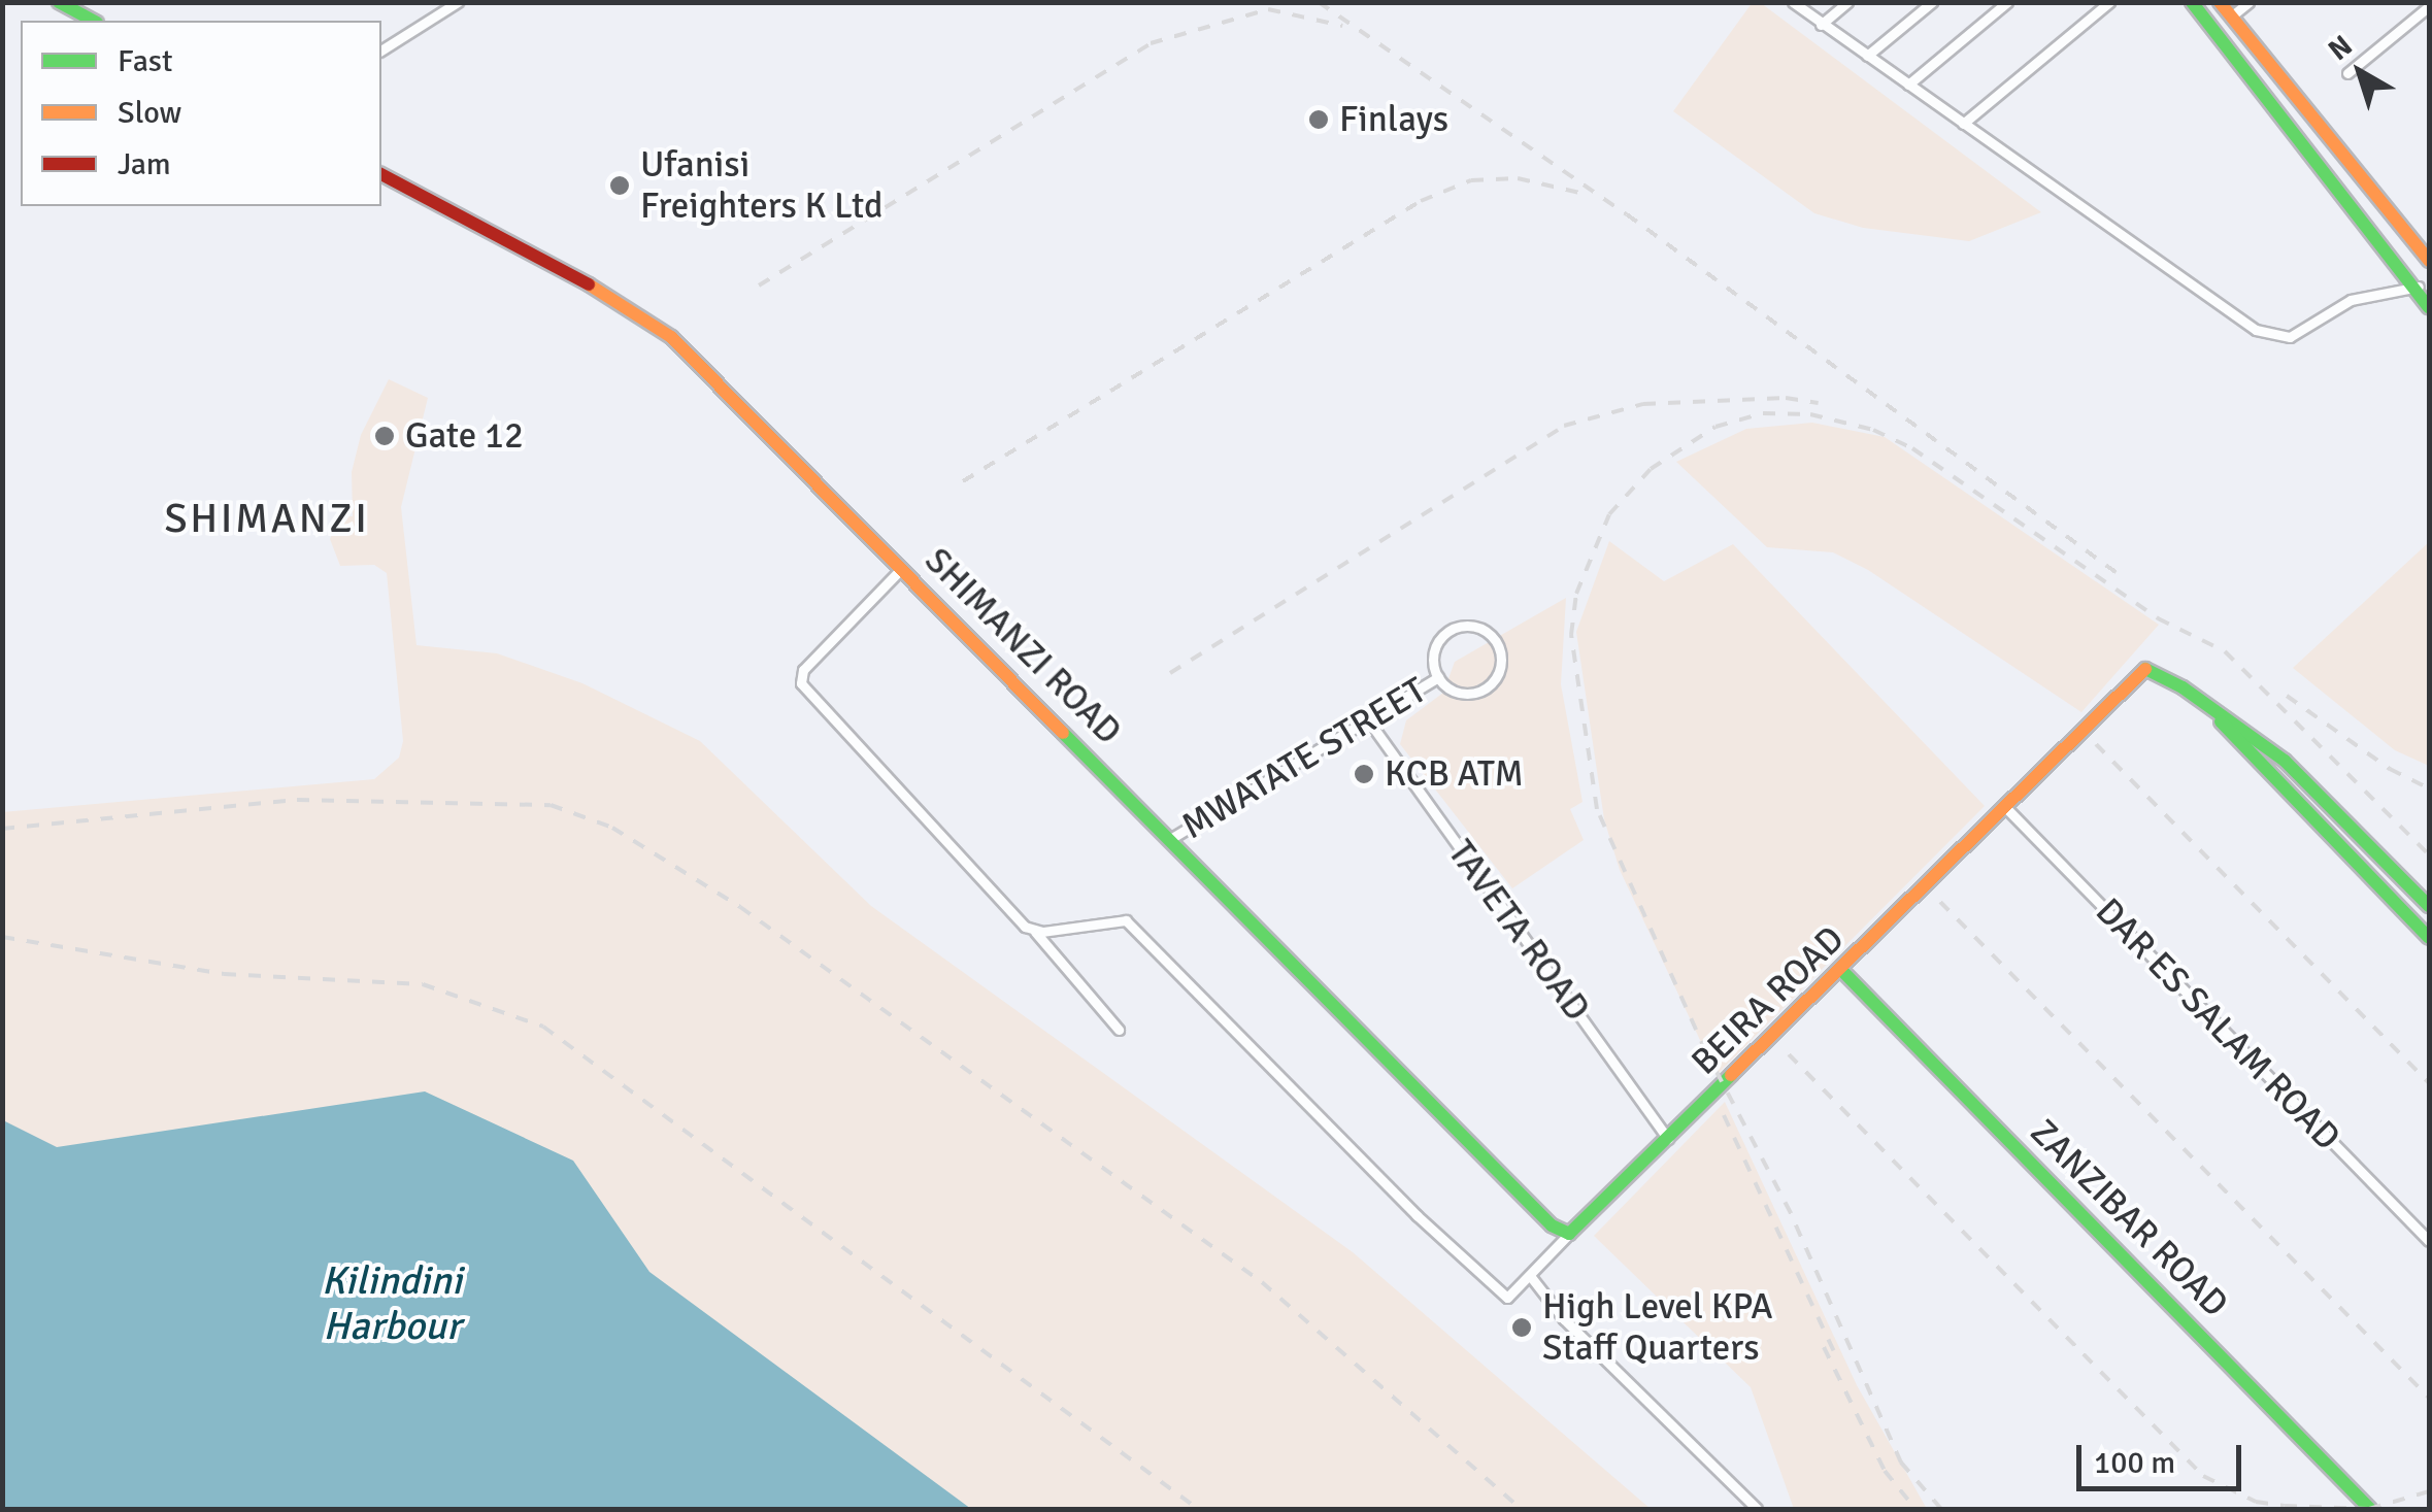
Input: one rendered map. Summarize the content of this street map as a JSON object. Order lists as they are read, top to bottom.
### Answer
{
  "streets": {
    "main road": ["SHIMANZI ROAD", "BEIRA ROAD", "ZANZIBAR ROAD"],
    "street": ["MWATATE STREET", "TAVETA ROAD", "DAR ES SALAM ROAD"]
  },
  "crossings": [
    ["SHIMANZI ROAD", "MWATATE STREET"],
    ["SHIMANZI ROAD", "BEIRA ROAD"],
    ["MWATATE STREET", "TAVETA ROAD"],
    ["TAVETA ROAD", "BEIRA ROAD"],
    ["BEIRA ROAD", "DAR ES SALAM ROAD"],
    ["BEIRA ROAD", "ZANZIBAR ROAD"]
  ],
  "districts": ["SHIMANZI"],
  "water": ["Kilindini Harbour"],
  "places": [
    "Finlays",
    "Ufanisi Freighters K Ltd",
    "Gate 12",
    "KCB ATM",
    "High Level KPA Staff Quarters"
  ],
  "legend": ["Fast", "Slow", "Jam"],
  "scale_bar": "100 m",
  "north": "top left"
}
